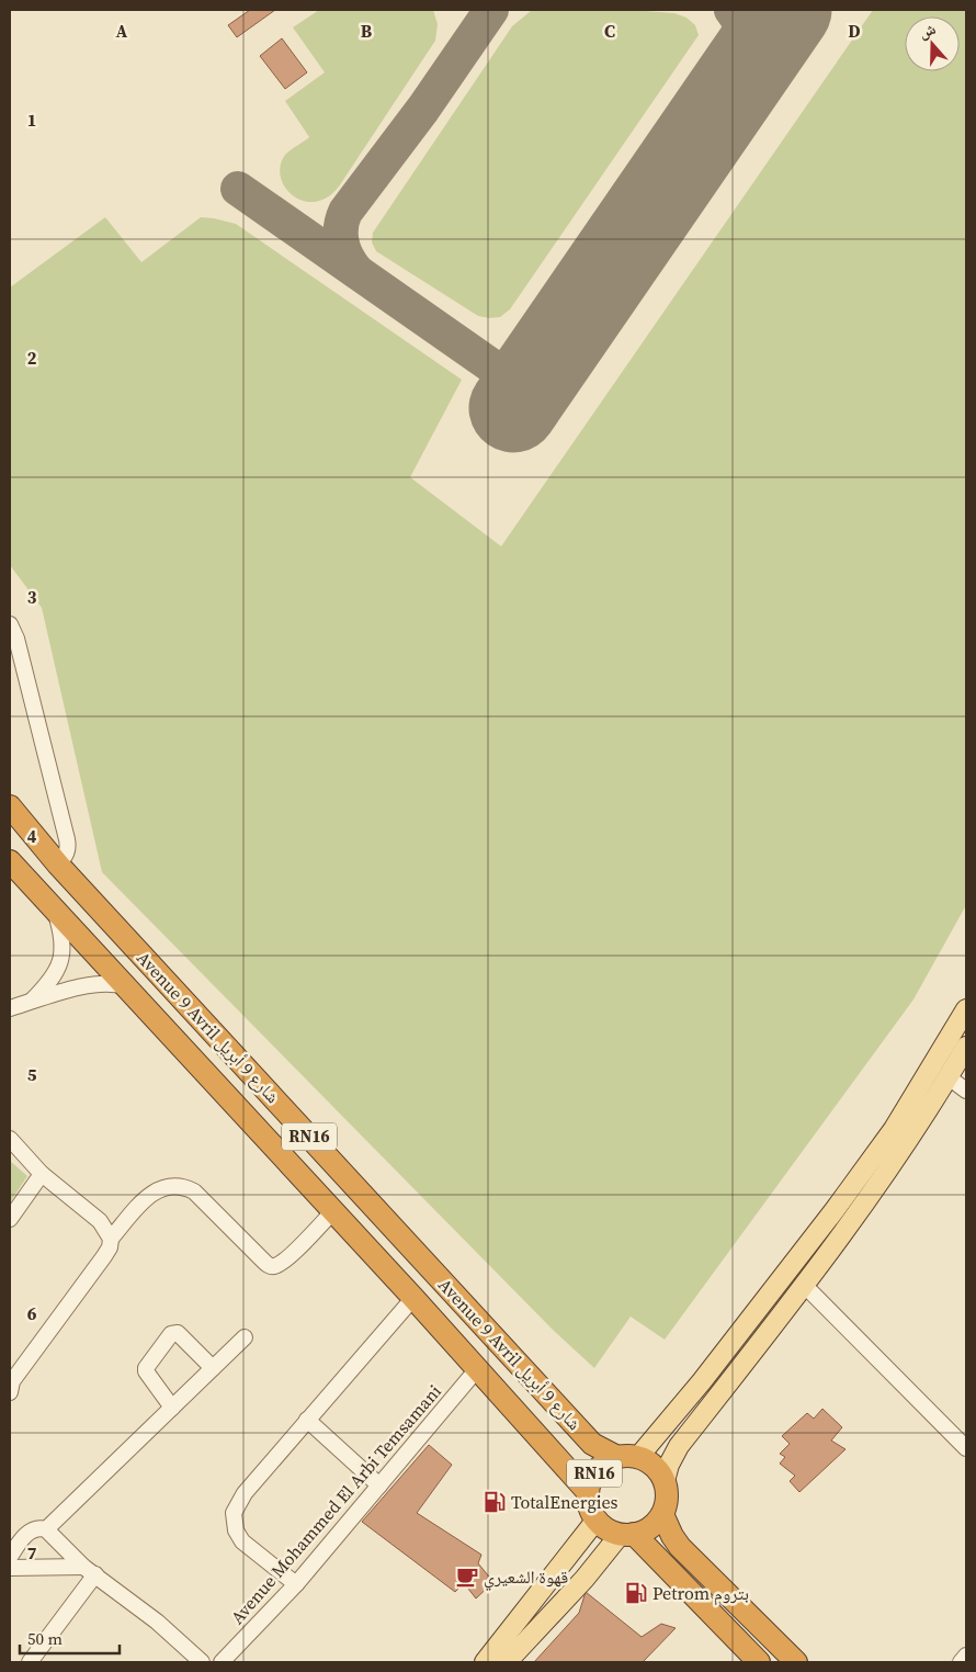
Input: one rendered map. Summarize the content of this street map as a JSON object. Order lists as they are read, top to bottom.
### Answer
{
  "streets": {
    "highway": ["Avenue 9 Avril شارع 9 أبريل", "RN16"],
    "street": ["Avenue Mohammed El Arbi Temsamani"]
  },
  "crossings": [
    ["Avenue 9 Avril شارع 9 أبريل", "RN16"],
    ["Avenue 9 Avril شارع 9 أبريل", "Avenue Mohammed El Arbi Temsamani"]
  ],
  "places": {
    "fuel station": ["TotalEnergies", "Petrom بتروم"],
    "cafe": ["قهوة الشعيري"]
  },
  "scale_bar": "50 m",
  "north": "top",
  "grid": {
    "columns": [
      "A",
      "B",
      "C",
      "D"
    ],
    "rows": [
      "1",
      "2",
      "3",
      "4",
      "5",
      "6",
      "7"
    ]
  }
}
